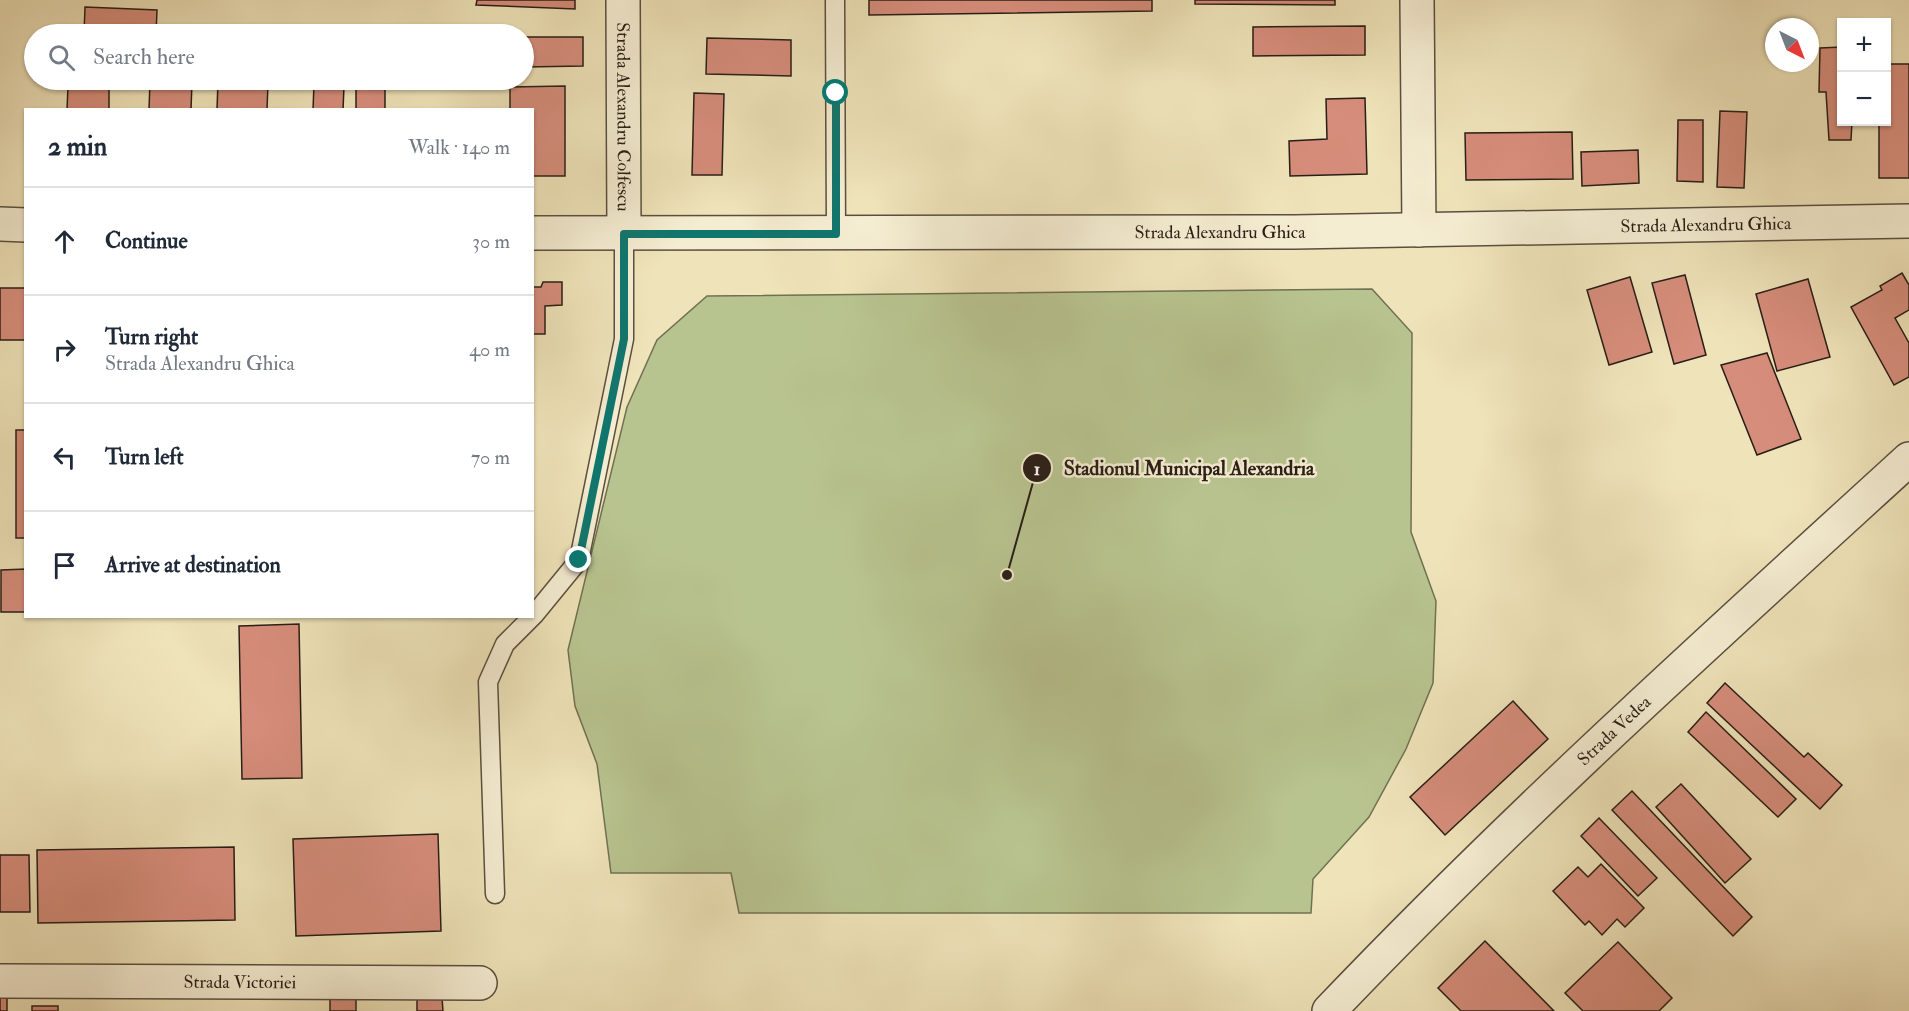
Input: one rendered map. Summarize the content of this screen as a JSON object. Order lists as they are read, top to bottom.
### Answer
{
  "streets": {
    "street": [
      "Strada Alexandru Colfescu",
      "Strada Alexandru Ghica",
      "Strada Vedea",
      "Strada Victoriei"
    ]
  },
  "crossings": [
    ["Strada Alexandru Colfescu", "Strada Alexandru Ghica"]
  ],
  "places": ["Stadionul Municipal Alexandria"],
  "north": "bottom right",
  "page": {
    "map_buttons": ["+", "−"],
    "search": "Search here",
    "heading": ["2 min", "Walk · 140 m"],
    "list": [
      ["Continue", "30 m"],
      ["Turn right", "Strada Alexandru Ghica", "40 m"],
      ["Turn left", "70 m"],
      "Arrive at destination"
    ]
  }
}
